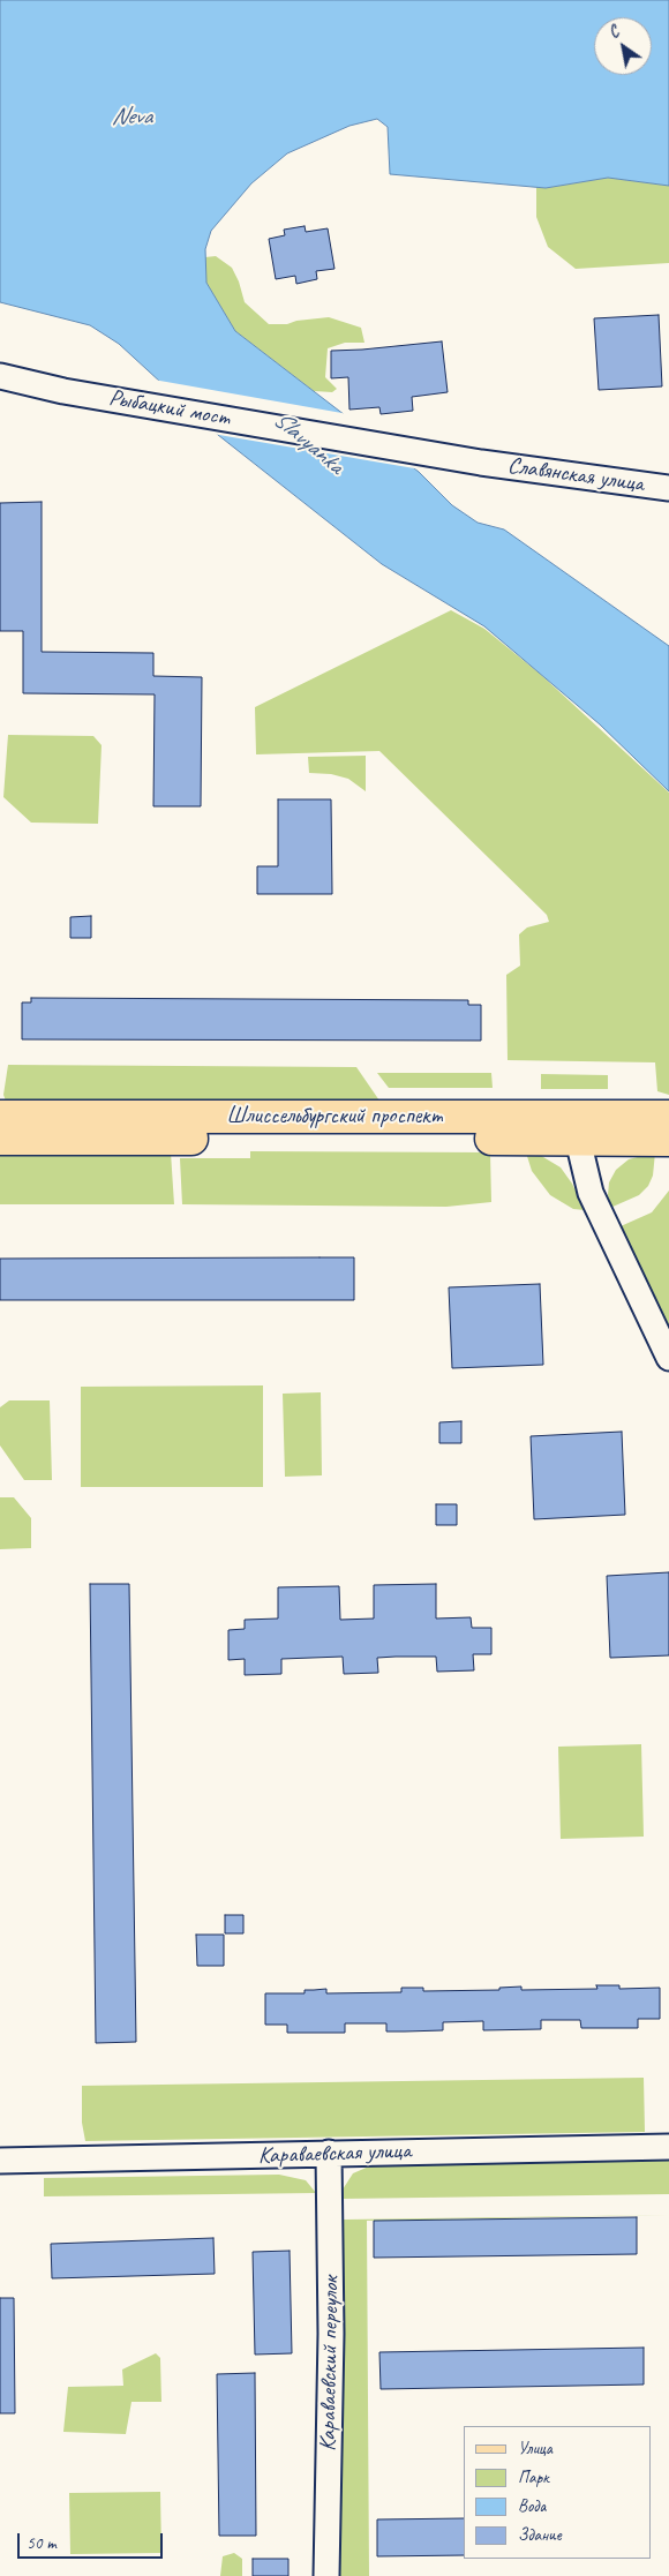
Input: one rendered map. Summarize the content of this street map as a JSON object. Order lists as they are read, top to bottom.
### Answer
{
  "streets": {
    "main road": ["Шлиссельбургский проспект"],
    "street": [
      "Рыбацкий мост",
      "Славянская улица",
      "Караваевская улица",
      "Караваевский переулок"
    ]
  },
  "crossings": [
    ["Рыбацкий мост", "Славянская улица"],
    ["Караваевская улица", "Караваевский переулок"]
  ],
  "water": ["Neva", "Slavyanka"],
  "legend": [
    "Улица",
    "Парк",
    "Вода",
    "Здание"
  ],
  "scale_bar": "50 m",
  "north": "top left"
}
